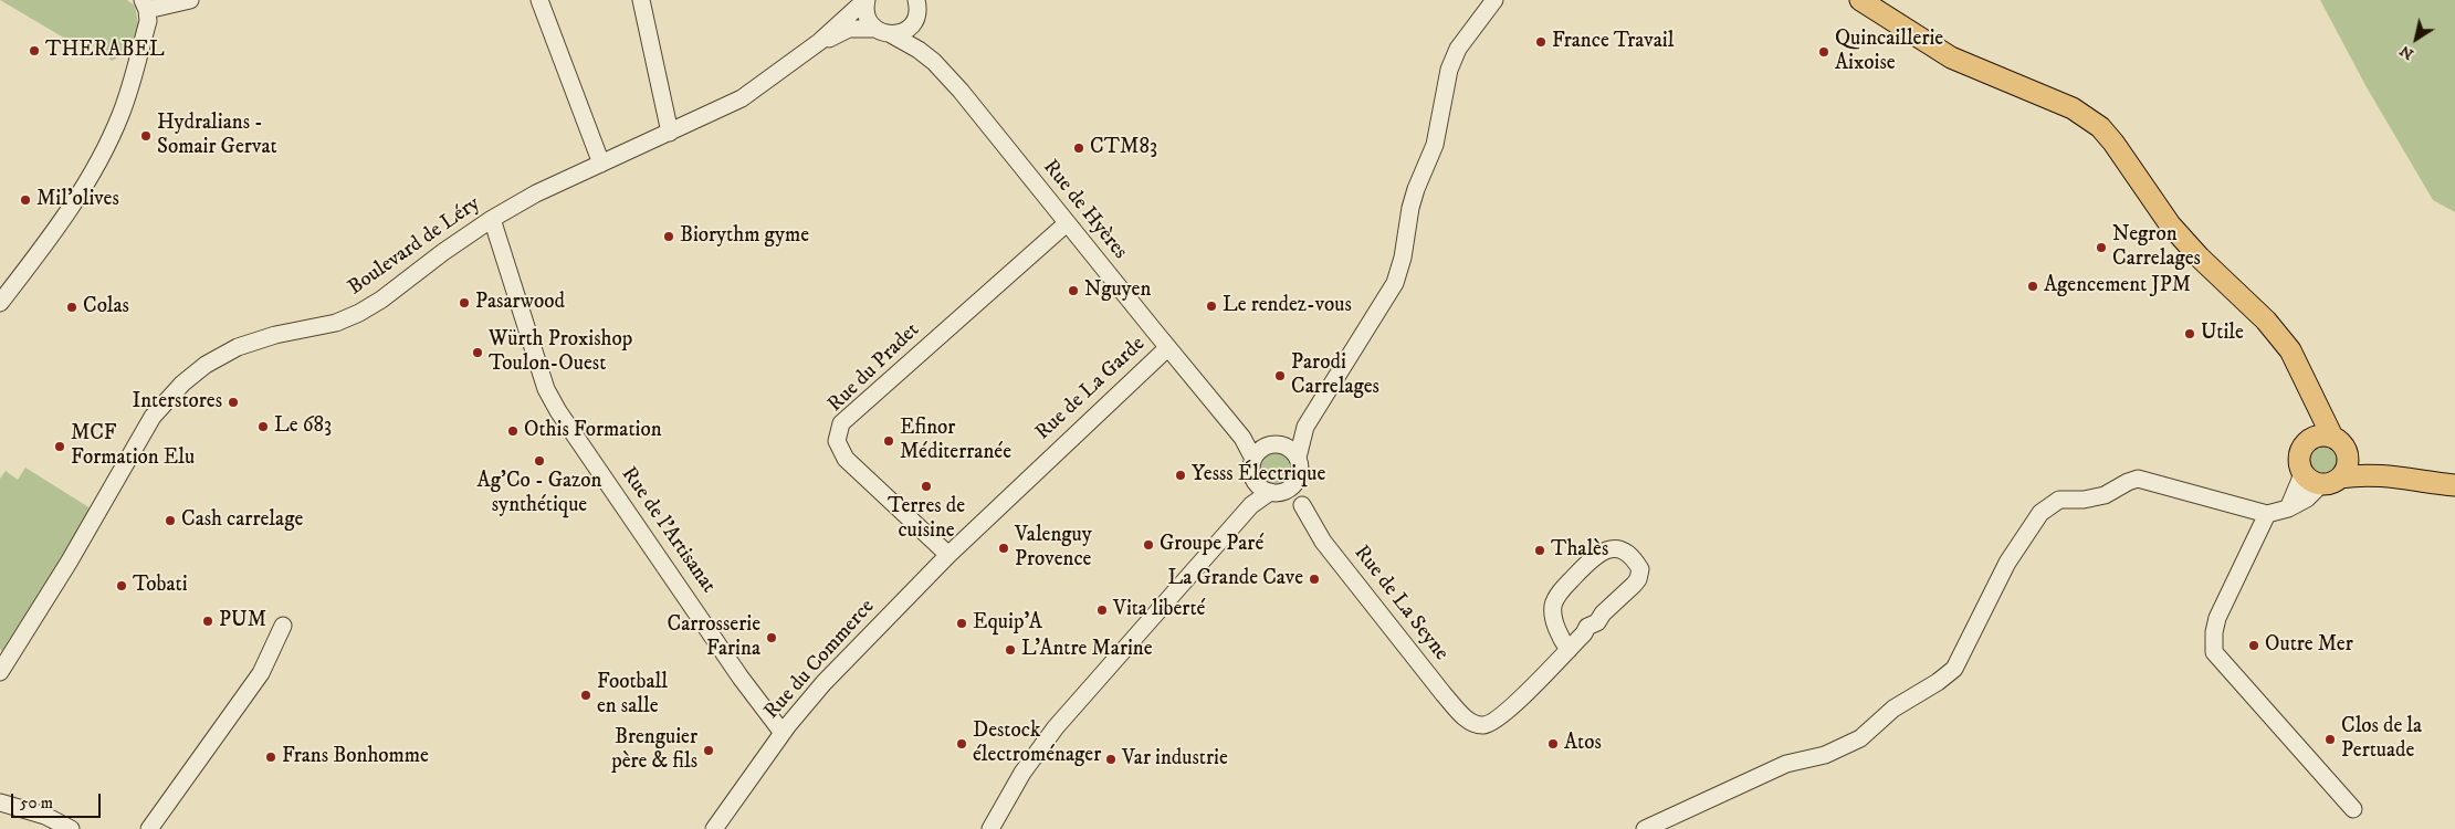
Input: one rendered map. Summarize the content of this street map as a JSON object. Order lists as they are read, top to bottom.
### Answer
{
  "streets": {
    "street": [
      "Rue de Hyères",
      "Boulevard de Léry",
      "Rue du Pradet",
      "Rue de La Garde",
      "Rue de l'Artisanat",
      "Rue de La Seyne",
      "Rue du Commerce"
    ]
  },
  "crossings": [
    ["Rue de Hyères", "Boulevard de Léry"],
    ["Rue de Hyères", "Rue du Pradet"],
    ["Rue de Hyères", "Rue de La Garde"],
    ["Rue de Hyères", "Rue de La Seyne"],
    ["Boulevard de Léry", "Rue de l'Artisanat"],
    ["Rue du Pradet", "Rue de La Garde"],
    ["Rue du Pradet", "Rue du Commerce"],
    ["Rue de La Garde", "Rue du Commerce"],
    ["Rue de l'Artisanat", "Rue du Commerce"]
  ],
  "places": [
    "France Travail",
    "THERABEL",
    "Quincaillerie Aixoise",
    "Hydralians - Somair Gervat",
    "CTM83",
    "Mil'olives",
    "Biorythm gyme",
    "Negron Carrelages",
    "Agencement JPM",
    "Nguyen",
    "Pasarwood",
    "Le rendez-vous",
    "Colas",
    "Utile",
    "Würth Proxishop Toulon-Ouest",
    "Parodi Carrelages",
    "Interstores",
    "Le 683",
    "Othis Formation",
    "Efinor Méditerranée",
    "MCF Formation Elu",
    "Ag'Co - Gazon synthétique",
    "Yesss Électrique",
    "Terres de cuisine",
    "Cash carrelage",
    "Groupe Paré",
    "Valenguy Provence",
    "Thalès",
    "La Grande Cave",
    "Tobati",
    "Vita liberté",
    "PUM",
    "Equip'A",
    "Carrosserie Farina",
    "Outre Mer",
    "L'Antre Marine",
    "Football en salle",
    "Clos de la Pertuade",
    "Destock électroménager",
    "Atos",
    "Brenguier père & fils",
    "Frans Bonhomme",
    "Var industrie"
  ],
  "scale_bar": "50 m",
  "north": "bottom left"
}
